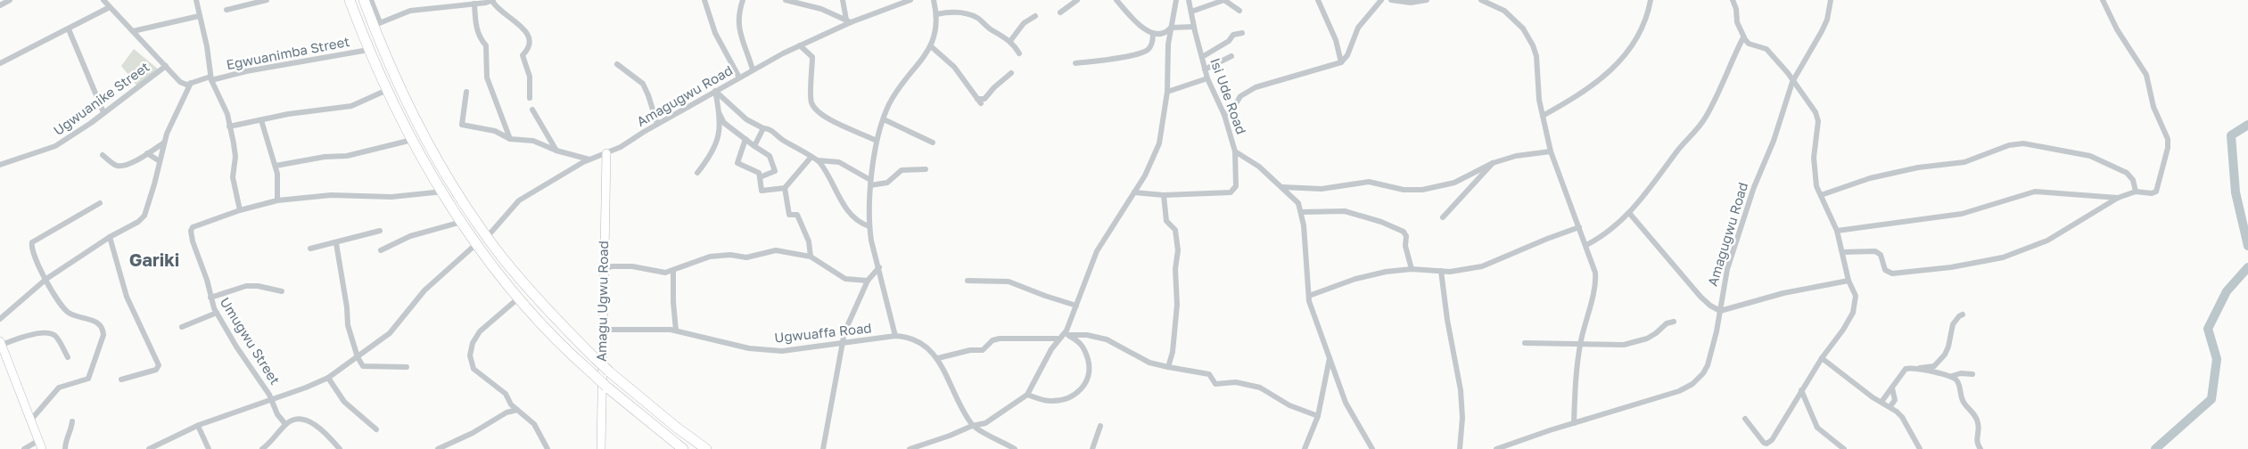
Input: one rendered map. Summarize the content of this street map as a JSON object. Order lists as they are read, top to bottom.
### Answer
{
  "streets": {
    "street": [
      "Egwuanimba Street",
      "Amagugwu Road",
      "Isi Ude Road",
      "Ugwuanike Street",
      "Amagu Ugwu Road",
      "Ugwuaffa Road",
      "Umugwu Street"
    ]
  },
  "crossings": [
    ["Amagugwu Road", "Amagu Ugwu Road"],
    ["Amagu Ugwu Road", "Ugwuaffa Road"]
  ],
  "districts": ["Gariki"]
}
